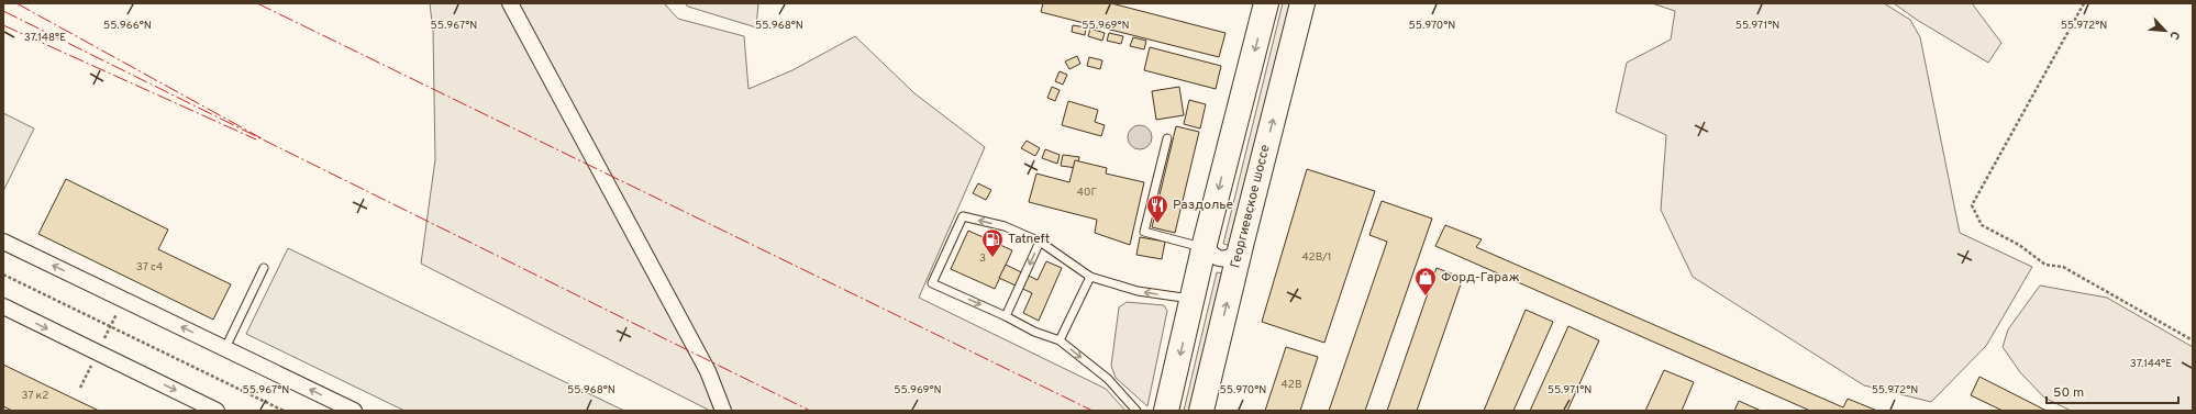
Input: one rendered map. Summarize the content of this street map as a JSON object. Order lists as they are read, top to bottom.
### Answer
{
  "streets": {
    "main road": ["Георгиевское шоссе"]
  },
  "places": {
    "restaurant": ["Раздолье"],
    "fuel station": ["Tatneft"],
    "shop": ["Форд-Гараж"]
  },
  "house_numbers": [
    "40Г",
    "42В/1",
    "3",
    "37 с4",
    "42В",
    "37 к2"
  ],
  "scale_bar": "50 m",
  "north": "bottom right",
  "coordinates": [
    "55.966°N",
    "55.967°N",
    "55.968°N",
    "55.969°N",
    "55.970°N",
    "55.971°N",
    "55.972°N",
    "37.148°E",
    "37.144°E"
  ]
}
